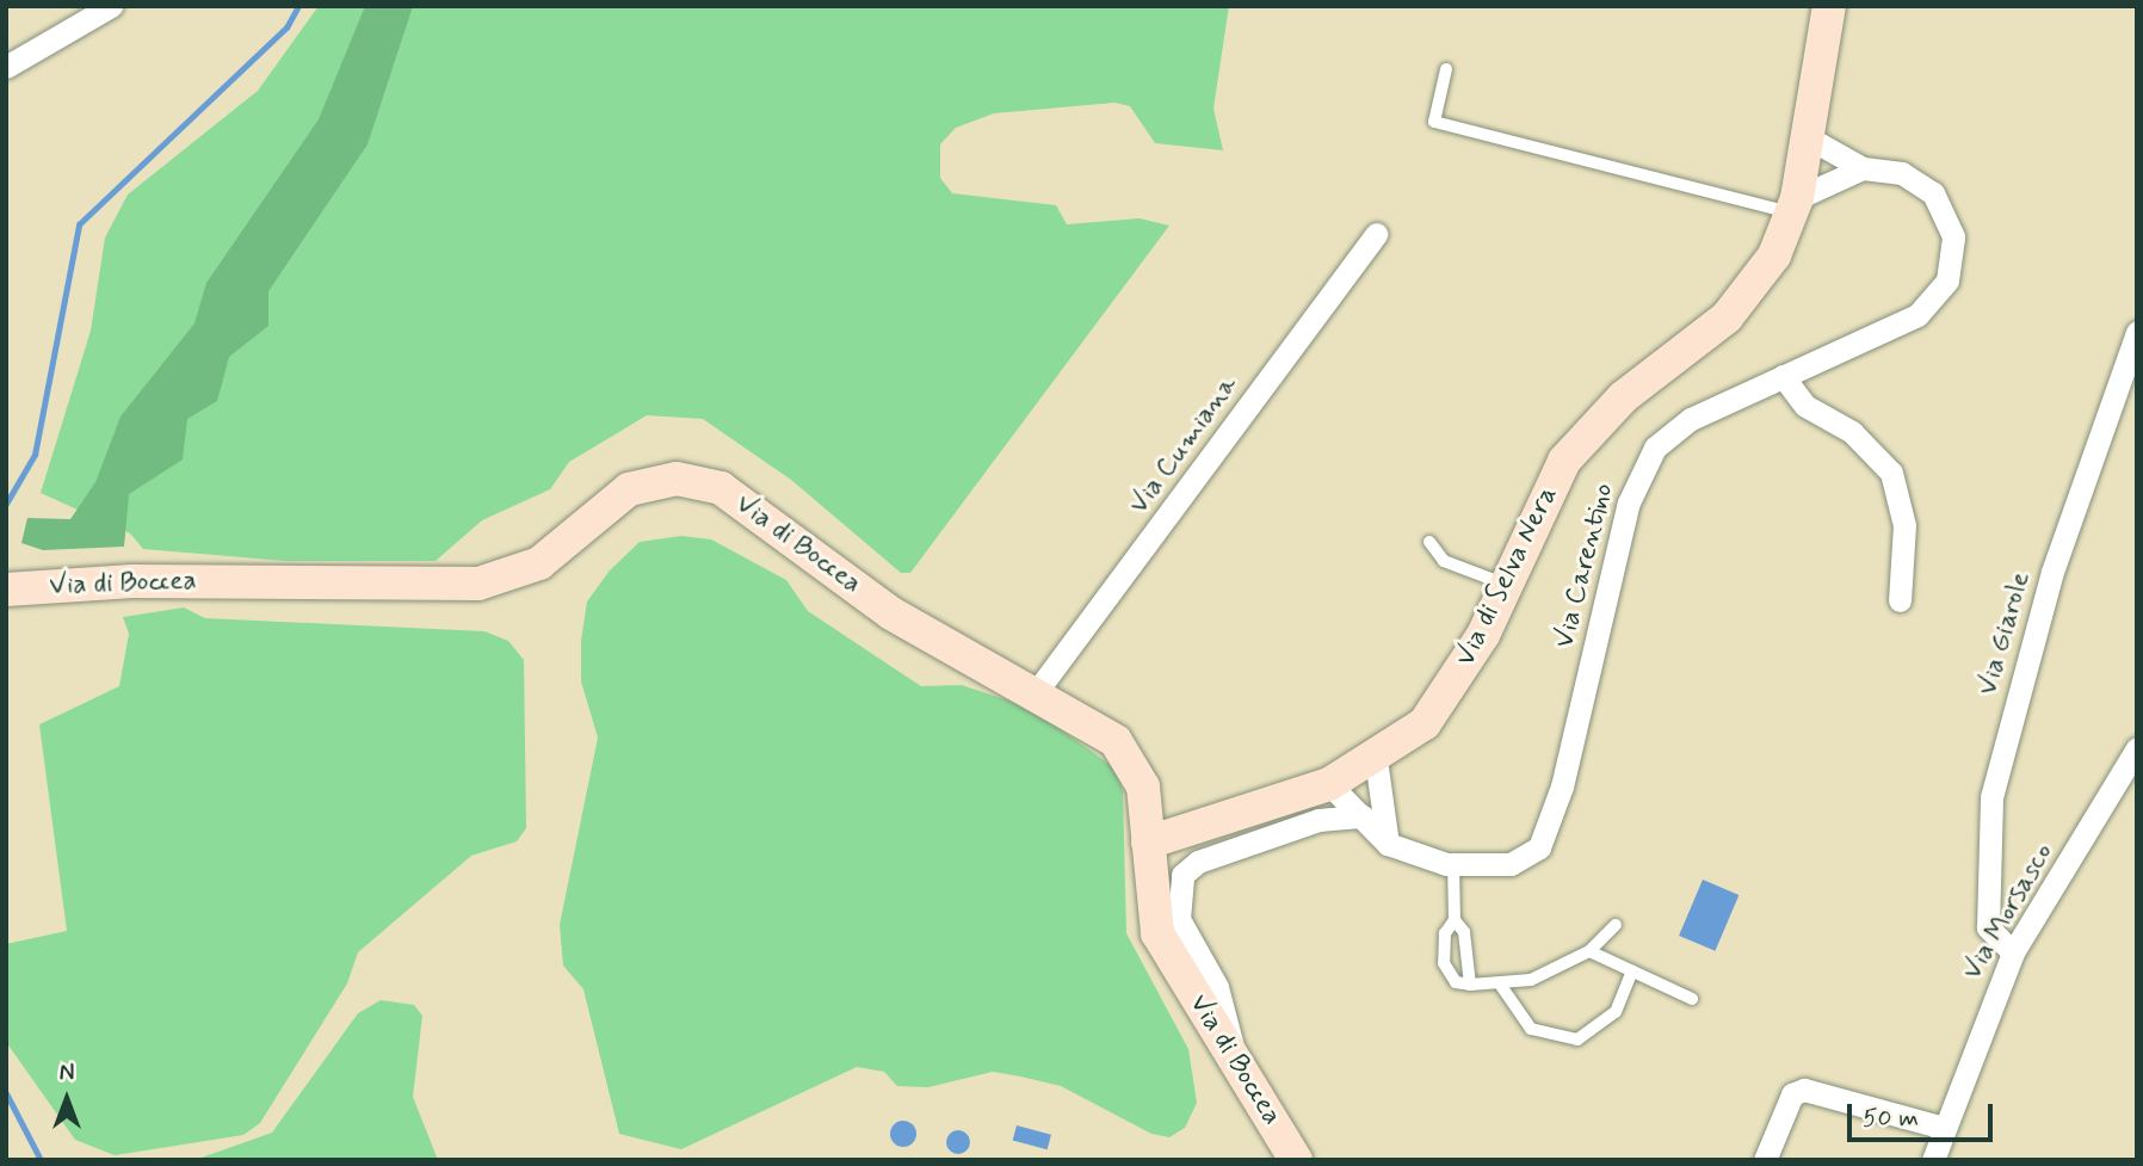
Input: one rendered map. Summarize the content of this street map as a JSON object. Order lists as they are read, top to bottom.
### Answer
{
  "streets": {
    "main road": ["Via di Boccea", "Via di Selva Nera"],
    "street": [
      "Via Cumiana",
      "Via Carentino",
      "Via Giarole",
      "Via Morsasco"
    ]
  },
  "crossings": [
    ["Via Cumiana", "Via di Boccea"],
    ["Via di Boccea", "Via di Selva Nera"],
    ["Via Carentino", "Via di Selva Nera"],
    ["Via Giarole", "Via Morsasco"]
  ],
  "scale_bar": "50 m",
  "north": "top"
}
